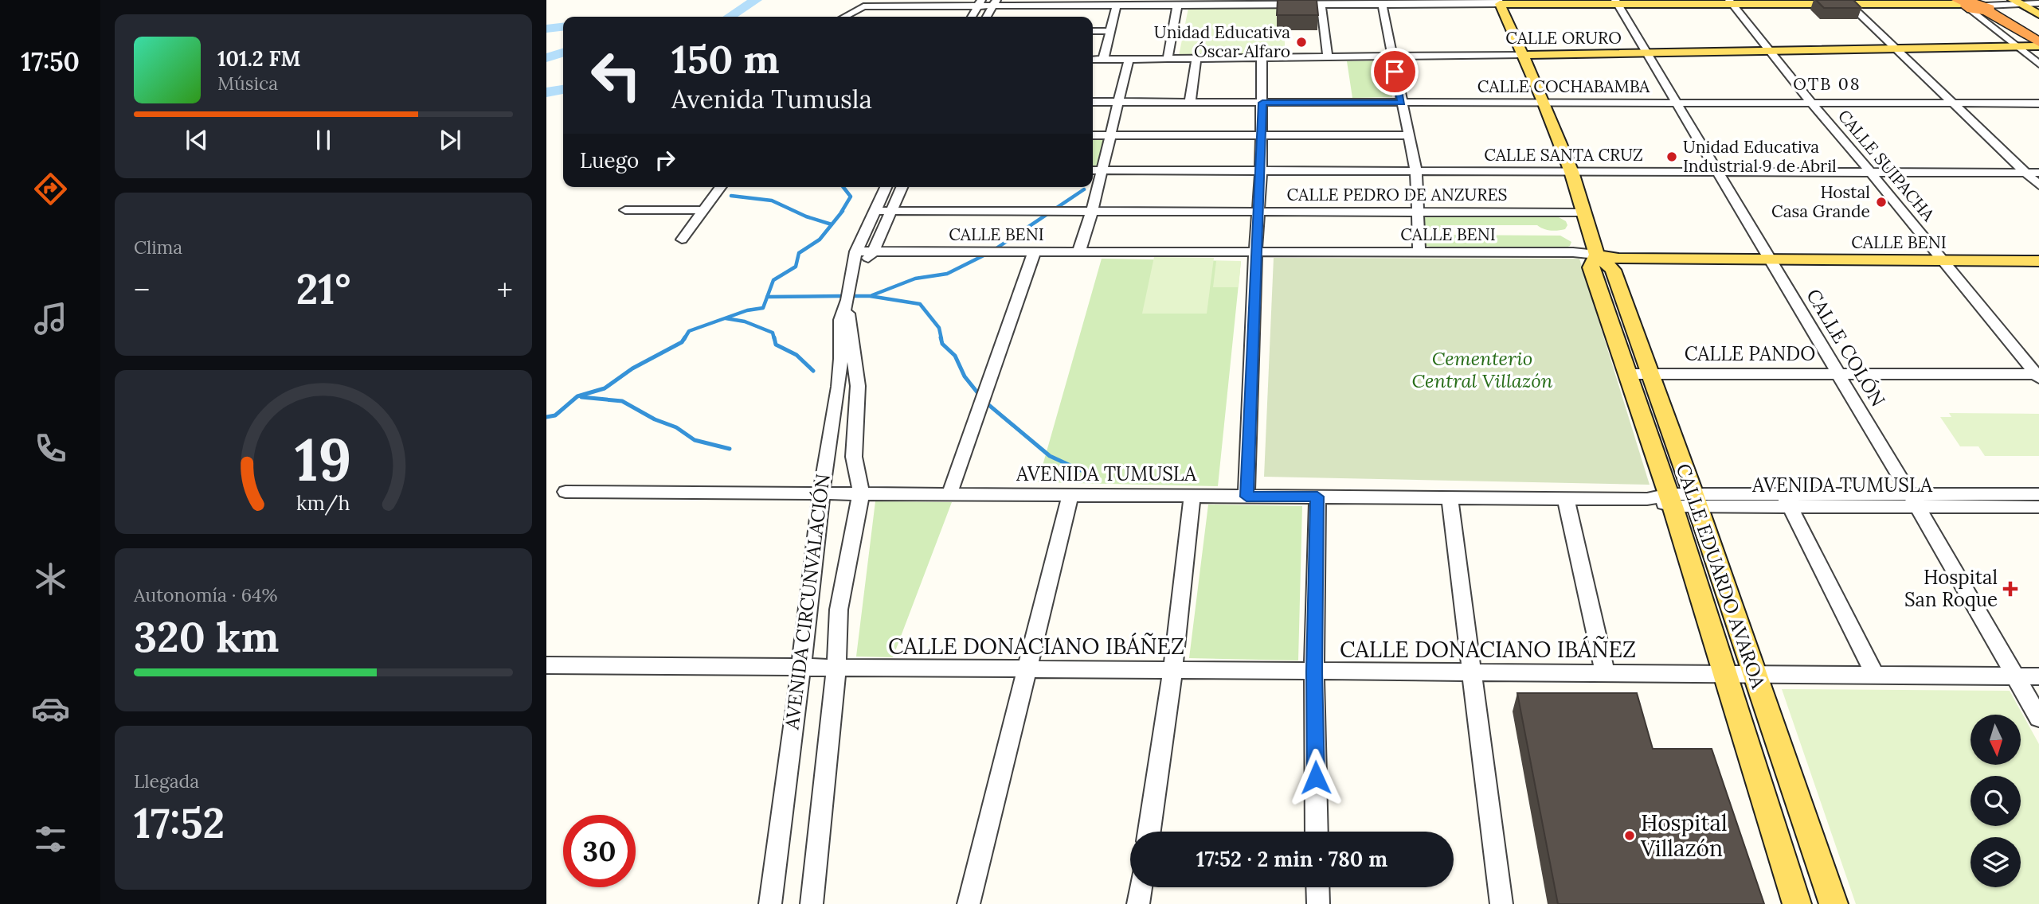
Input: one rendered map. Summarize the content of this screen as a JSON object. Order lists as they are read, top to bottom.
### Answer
{
  "streets": {
    "main road": ["CALLE ORURO", "CALLE BENI", "CALLE EDUARDO AVAROA"],
    "street": [
      "CALLE COCHABAMBA",
      "CALLE SANTA CRUZ",
      "CALLE SUIPACHA",
      "CALLE PEDRO DE ANZURES",
      "CALLE COLÓN",
      "CALLE PANDO",
      "AVENIDA TUMUSLA",
      "AVENIDA CIRCUNVALACIÓN",
      "CALLE DONACIANO IBÁÑEZ"
    ]
  },
  "crossings": [
    ["CALLE ORURO", "CALLE SUIPACHA"],
    ["CALLE ORURO", "CALLE COLÓN"],
    ["CALLE ORURO", "CALLE EDUARDO AVAROA"],
    ["CALLE COCHABAMBA", "CALLE SUIPACHA"],
    ["CALLE COCHABAMBA", "CALLE COLÓN"],
    ["CALLE COCHABAMBA", "CALLE EDUARDO AVAROA"],
    ["CALLE SANTA CRUZ", "CALLE SUIPACHA"],
    ["CALLE SANTA CRUZ", "CALLE COLÓN"],
    ["CALLE SANTA CRUZ", "CALLE EDUARDO AVAROA"],
    ["CALLE SUIPACHA", "CALLE BENI"],
    ["CALLE SUIPACHA", "CALLE PANDO"],
    ["CALLE PEDRO DE ANZURES", "CALLE EDUARDO AVAROA"],
    ["CALLE PEDRO DE ANZURES", "AVENIDA CIRCUNVALACIÓN"],
    ["CALLE BENI", "CALLE COLÓN"],
    ["CALLE BENI", "CALLE EDUARDO AVAROA"],
    ["CALLE BENI", "AVENIDA CIRCUNVALACIÓN"],
    ["CALLE COLÓN", "CALLE PANDO"],
    ["CALLE COLÓN", "AVENIDA TUMUSLA"],
    ["CALLE COLÓN", "CALLE DONACIANO IBÁÑEZ"],
    ["CALLE PANDO", "CALLE EDUARDO AVAROA"],
    ["AVENIDA TUMUSLA", "CALLE EDUARDO AVAROA"],
    ["AVENIDA TUMUSLA", "AVENIDA CIRCUNVALACIÓN"],
    ["CALLE EDUARDO AVAROA", "CALLE DONACIANO IBÁÑEZ"],
    ["AVENIDA CIRCUNVALACIÓN", "CALLE DONACIANO IBÁÑEZ"]
  ],
  "districts": ["OTB 08"],
  "parks": ["Cementerio Central Villazón"],
  "places": {
    "other": [
      "Unidad Educativa Óscar Alfaro",
      "Unidad Educativa Industrial 9 de Abril",
      "Hostal Casa Grande",
      "Hospital Villazón"
    ],
    "health": ["Hospital San Roque"]
  },
  "north": "bottom",
  "page": {
    "tabs": "17:50",
    "turn": ["150 m", "Avenida Tumusla"],
    "song": ["101.2 FM", "Música"],
    "then": "Luego",
    "tile": [
      "Clima",
      ["Autonomía · 64%", "320 km"],
      ["Llegada", "17:52"]
    ],
    "heat": ["−", "21°", "+"],
    "limit": "30",
    "trip": "17:52 · 2 min · 780 m",
    "gauge": ["19", "km/h"]
  }
}
